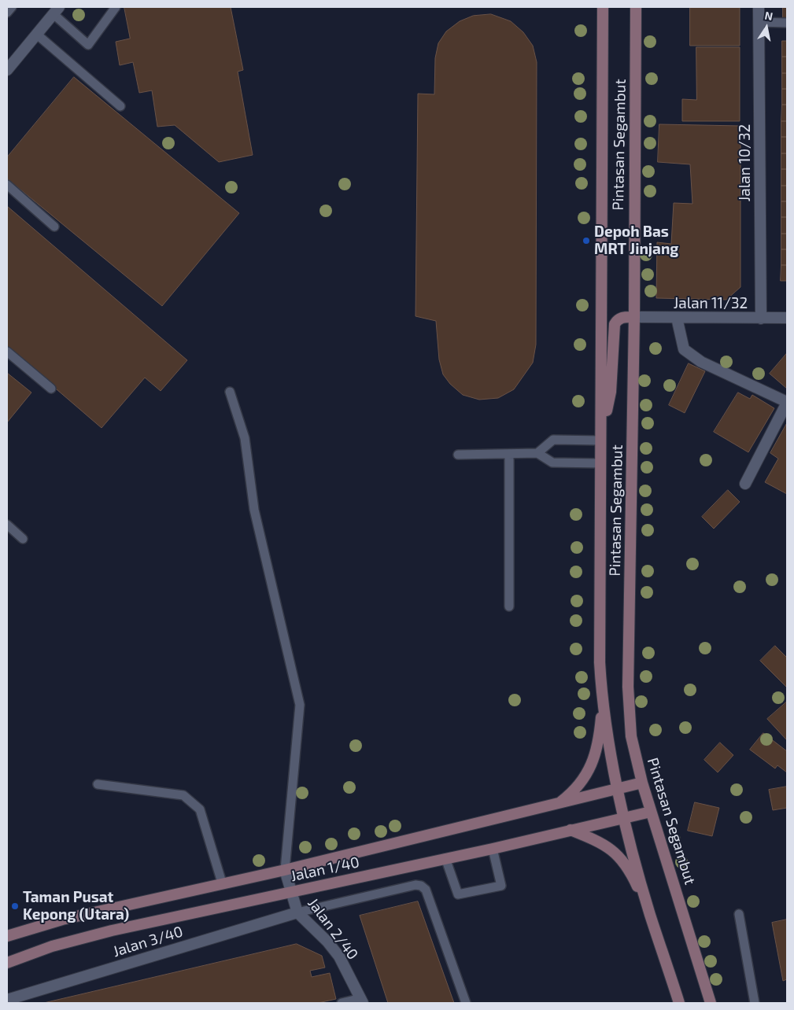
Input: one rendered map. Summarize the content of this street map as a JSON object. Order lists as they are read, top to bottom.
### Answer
{
  "streets": {
    "main road": ["Pintasan Segambut", "Jalan 1/40"],
    "street": [
      "Jalan 10/32",
      "Jalan 11/32",
      "Jalan 2/40",
      "Jalan 3/40"
    ]
  },
  "crossings": [
    ["Pintasan Segambut", "Jalan 11/32"],
    ["Pintasan Segambut", "Jalan 1/40"],
    ["Jalan 10/32", "Jalan 11/32"],
    ["Jalan 1/40", "Jalan 2/40"],
    ["Jalan 2/40", "Jalan 3/40"]
  ],
  "places": ["Depoh Bas MRT Jinjang", "Taman Pusat Kepong (Utara)"],
  "north": "top"
}
